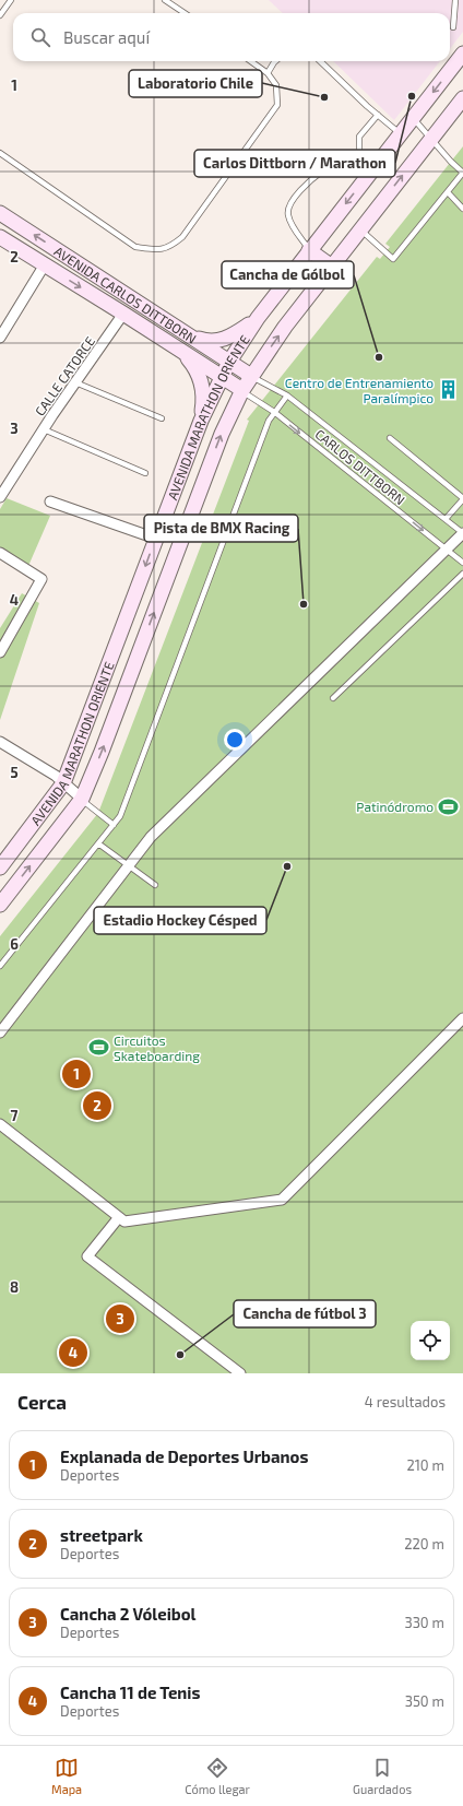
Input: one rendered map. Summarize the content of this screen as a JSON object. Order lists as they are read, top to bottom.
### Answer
{
  "streets": {
    "main road": ["AVENIDA CARLOS DITTBORN", "AVENIDA MARATHON ORIENTE"],
    "street": ["CALLE CATORCE"],
    "lane": ["CARLOS DITTBORN"]
  },
  "crossings": [
    ["AVENIDA CARLOS DITTBORN", "CALLE CATORCE"],
    ["AVENIDA CARLOS DITTBORN", "AVENIDA MARATHON ORIENTE"],
    ["AVENIDA CARLOS DITTBORN", "CARLOS DITTBORN"],
    ["AVENIDA MARATHON ORIENTE", "CARLOS DITTBORN"]
  ],
  "places": {
    "other": [
      "Carlos Dittborn / Marathon",
      "Laboratorio Chile",
      "Cancha de Gólbol",
      "Pista de BMX Racing",
      "Estadio Hockey Césped",
      "Cancha de fútbol 3"
    ],
    "building": ["Centro de Entrenamiento Paralímpico"],
    "sports": ["Patinódromo", "Circuitos Skateboarding"]
  },
  "page": {
    "search": "Buscar aquí",
    "pins": [
      "1",
      "2",
      "3",
      "4"
    ],
    "heading": ["Cerca", "4 resultados"],
    "list": [
      {
        "mark": "1",
        "name": "Explanada de Deportes Urbanos",
        "note": "Deportes",
        "value": "210 m"
      },
      {
        "mark": "2",
        "name": "streetpark",
        "note": "Deportes",
        "value": "220 m"
      },
      {
        "mark": "3",
        "name": "Cancha 2 Vóleibol",
        "note": "Deportes",
        "value": "330 m"
      },
      {
        "mark": "4",
        "name": "Cancha 11 de Tenis",
        "note": "Deportes",
        "value": "350 m"
      }
    ],
    "nav": ["Mapa", "Cómo llegar", "Guardados"]
  },
  "grid": {
    "rows": [
      "1",
      "2",
      "3",
      "4",
      "5",
      "6",
      "7",
      "8"
    ]
  }
}
